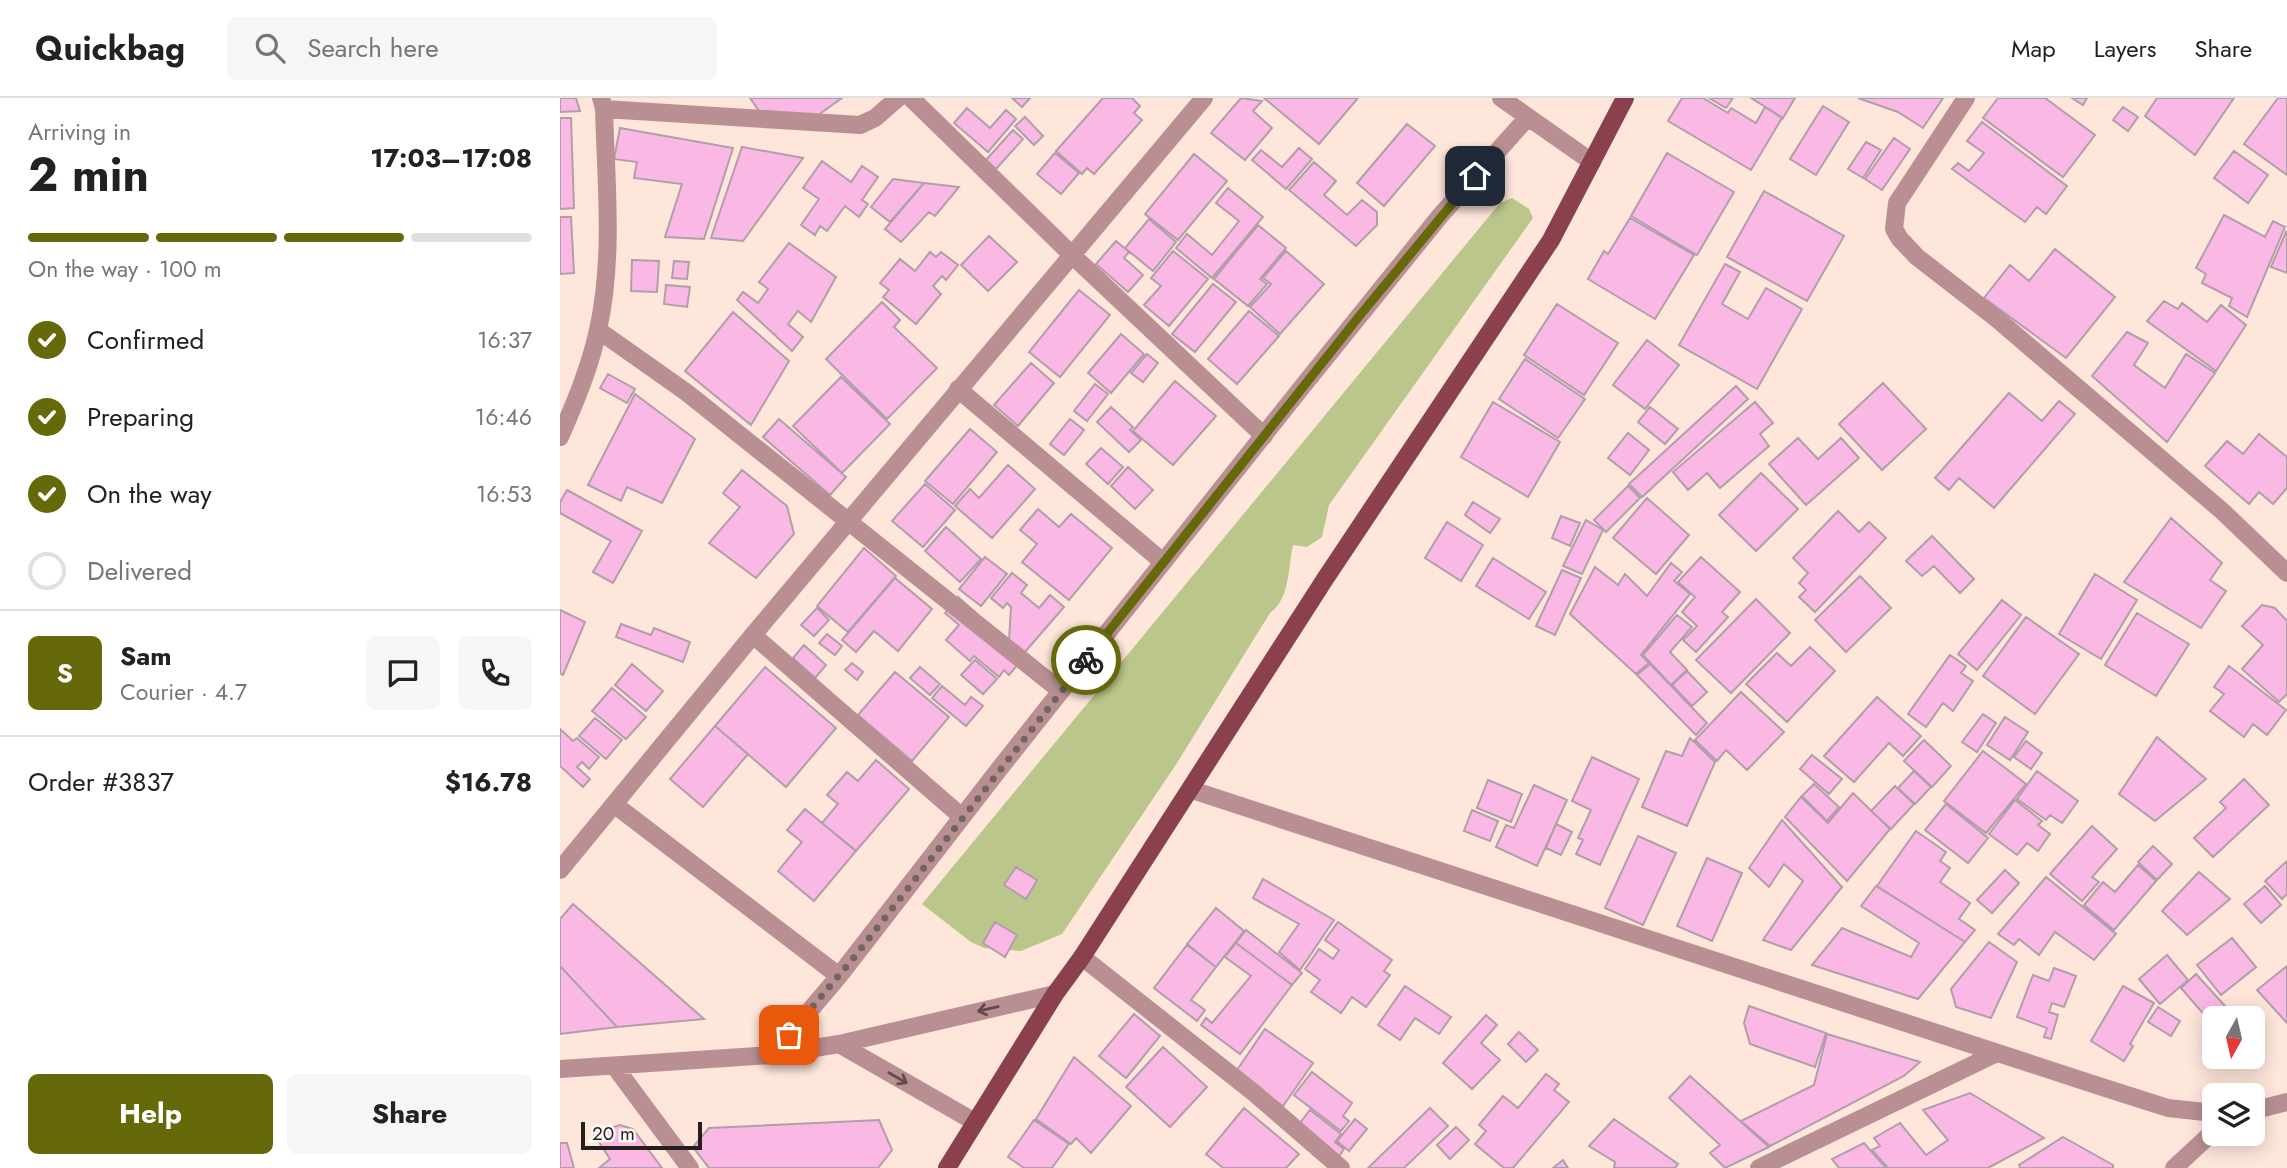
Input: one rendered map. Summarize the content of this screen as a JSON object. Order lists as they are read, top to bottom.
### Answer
{
  "scale_bar": "20 m",
  "north": "bottom",
  "page": {
    "header": "Quickbag",
    "search": "Search here",
    "nav": ["Map", "Layers", "Share"],
    "heading": ["2 min", "Arriving in", "17:03–17:08"],
    "panel": [
      "Sam",
      "Courier · 4.7",
      "Order #3837",
      "$16.78"
    ],
    "bar": "On the way · 100 m",
    "list": [
      ["Confirmed", "16:37"],
      ["Preparing", "16:46"],
      ["On the way", "16:53"],
      "Delivered"
    ],
    "round": "S",
    "buttons": ["Help", "Share"],
    "scale": "20 m"
  }
}
